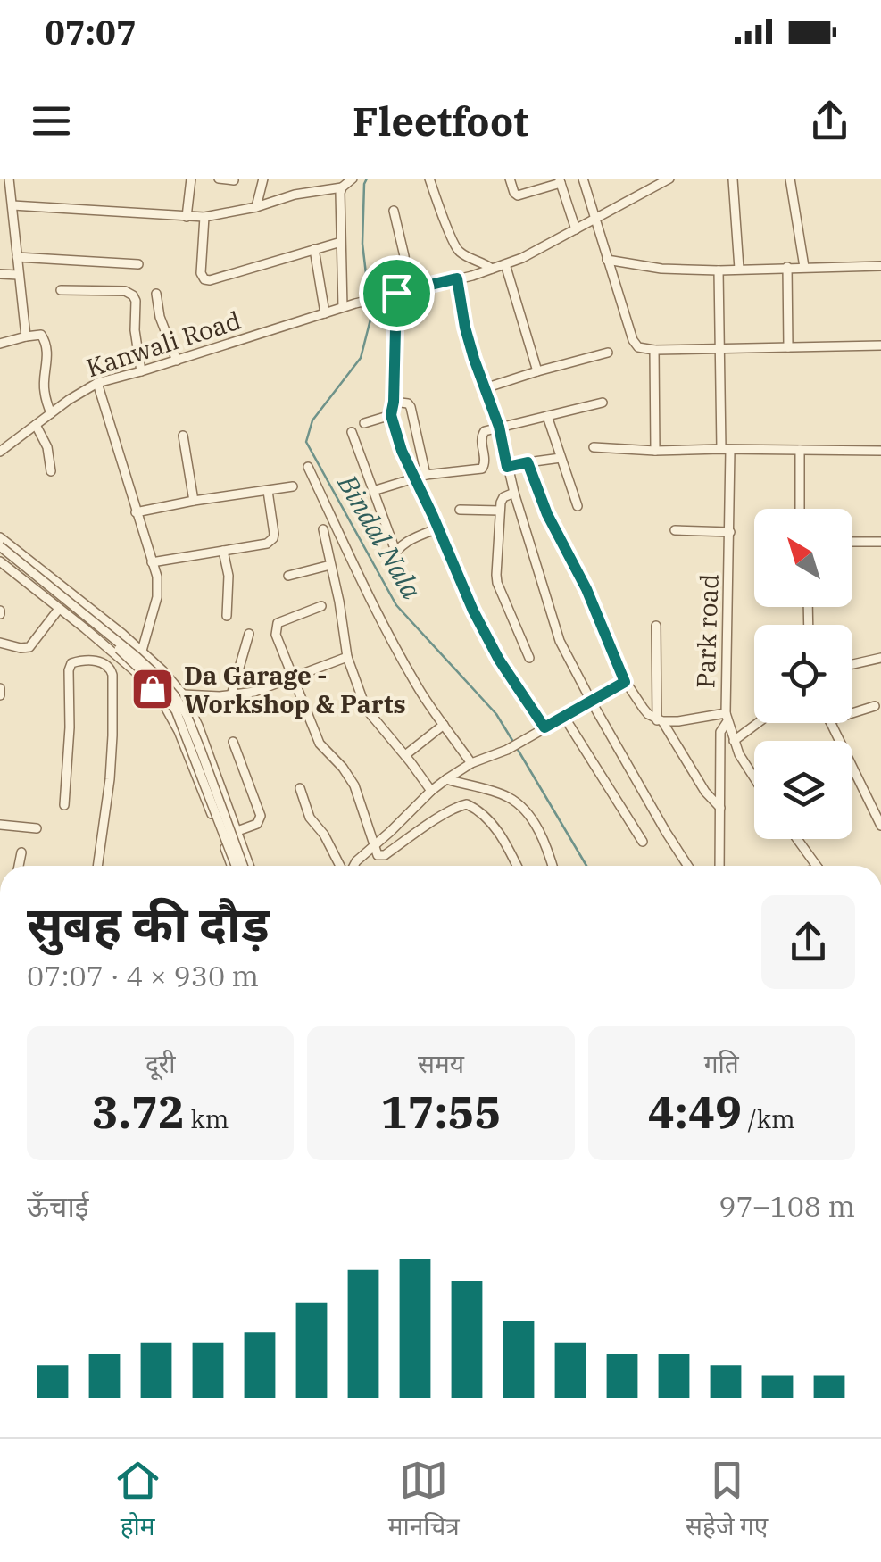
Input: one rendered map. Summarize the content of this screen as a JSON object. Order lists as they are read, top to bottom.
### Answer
{
  "streets": {
    "street": ["Kanwali Road", "Park road"]
  },
  "water": ["Bindal Nala"],
  "places": {
    "shop": ["Da Garage - Workshop & Parts"]
  },
  "north": "top left",
  "page": {
    "status": "07:07",
    "header": "Fleetfoot",
    "heading": ["सुबह की दौड़", "07:07 · 4 × 930 m"],
    "stats": [
      ["दूरी", "3.72 km"],
      ["समय", "17:55"],
      ["गति", "4:49 /km"]
    ],
    "chart": ["ऊँचाई", "97–108 m"],
    "tabs": ["होम", "मानचित्र", "सहेजे गए"]
  }
}
